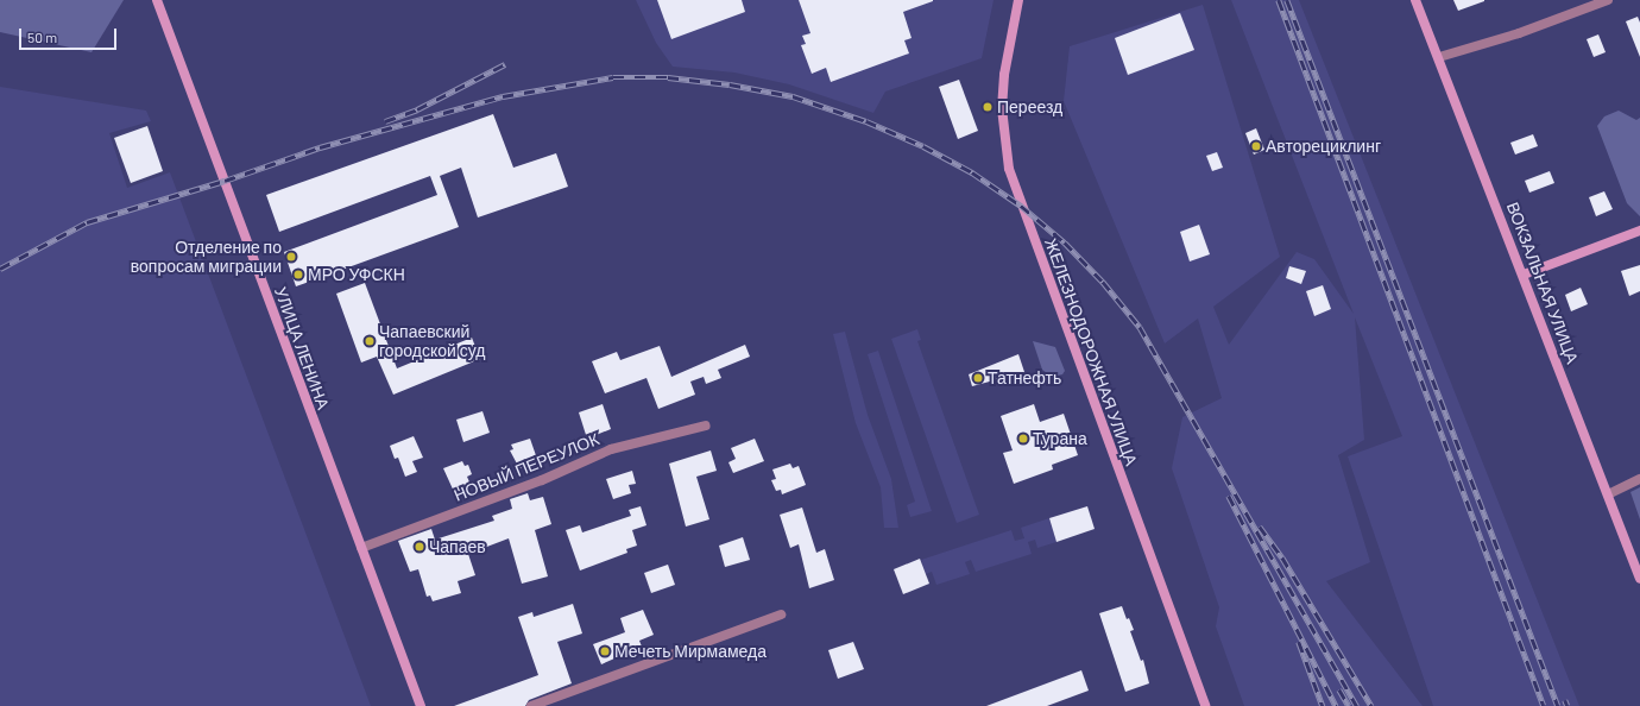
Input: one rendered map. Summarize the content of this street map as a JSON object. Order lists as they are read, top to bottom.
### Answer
{
  "streets": {
    "street": [
      "ВОКЗАЛЬНАЯ УЛИЦА",
      "УЛИЦА ЛЕНИНА",
      "ЖЕЛЕЗНОДОРОЖНАЯ УЛИЦА",
      "НОВЫЙ ПЕРЕУЛОК"
    ]
  },
  "crossings": [
    ["УЛИЦА ЛЕНИНА", "НОВЫЙ ПЕРЕУЛОК"]
  ],
  "places": [
    "Переезд",
    "Авторециклинг",
    "Отделение по вопросам миграции",
    "МРО УФСКН",
    "Чапаевский городской суд",
    "Татнефть",
    "Турана",
    "Чапаев",
    "Мечеть Мирмамеда"
  ],
  "scale_bar": "50 m"
}
